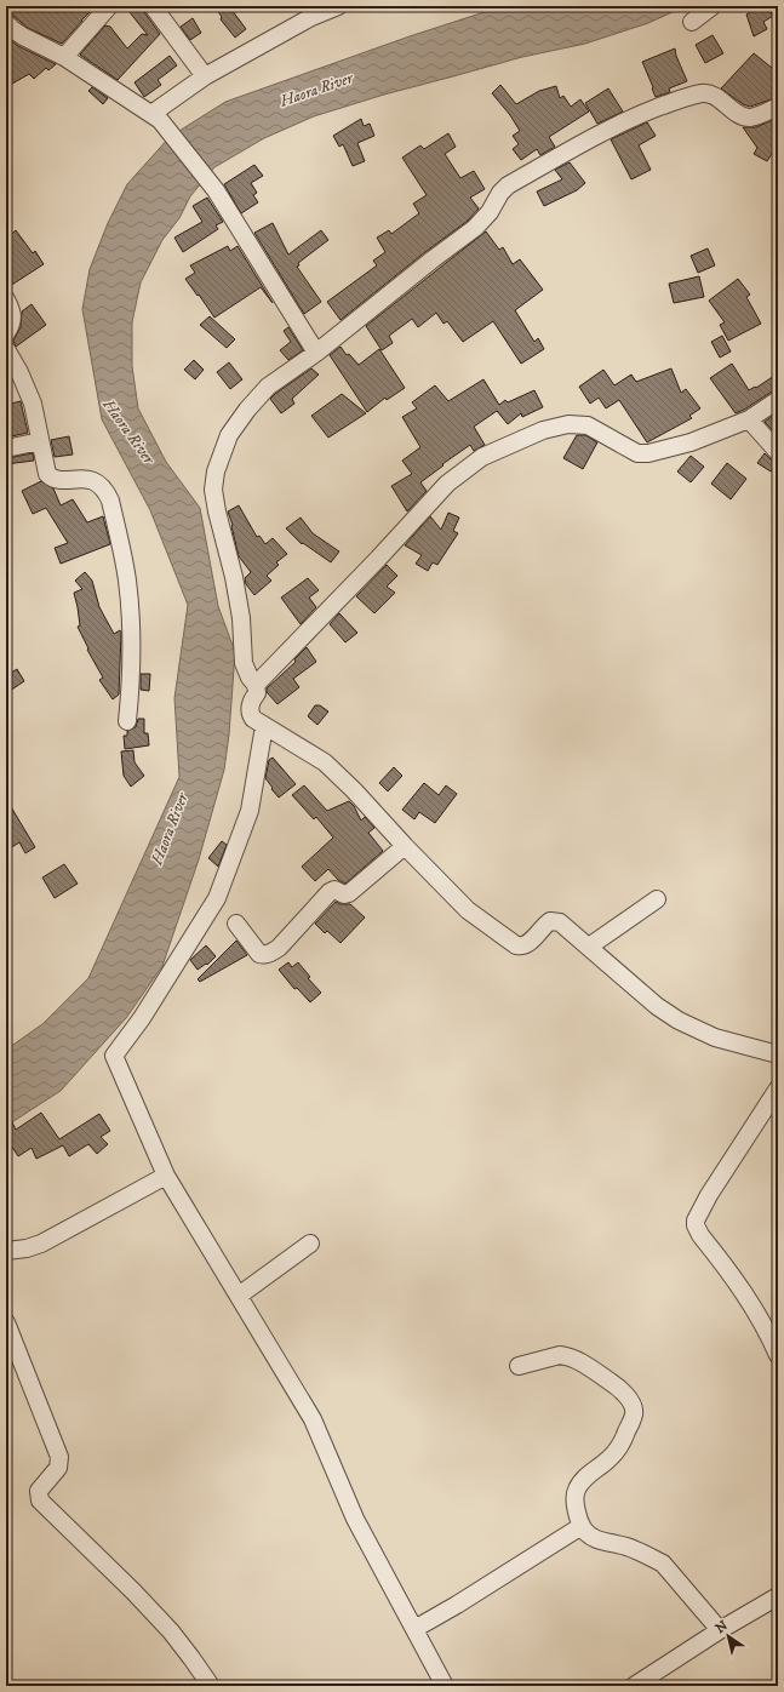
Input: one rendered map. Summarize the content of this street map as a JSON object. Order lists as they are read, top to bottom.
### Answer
{
  "water": ["Haora River"],
  "north": "top left"
}
